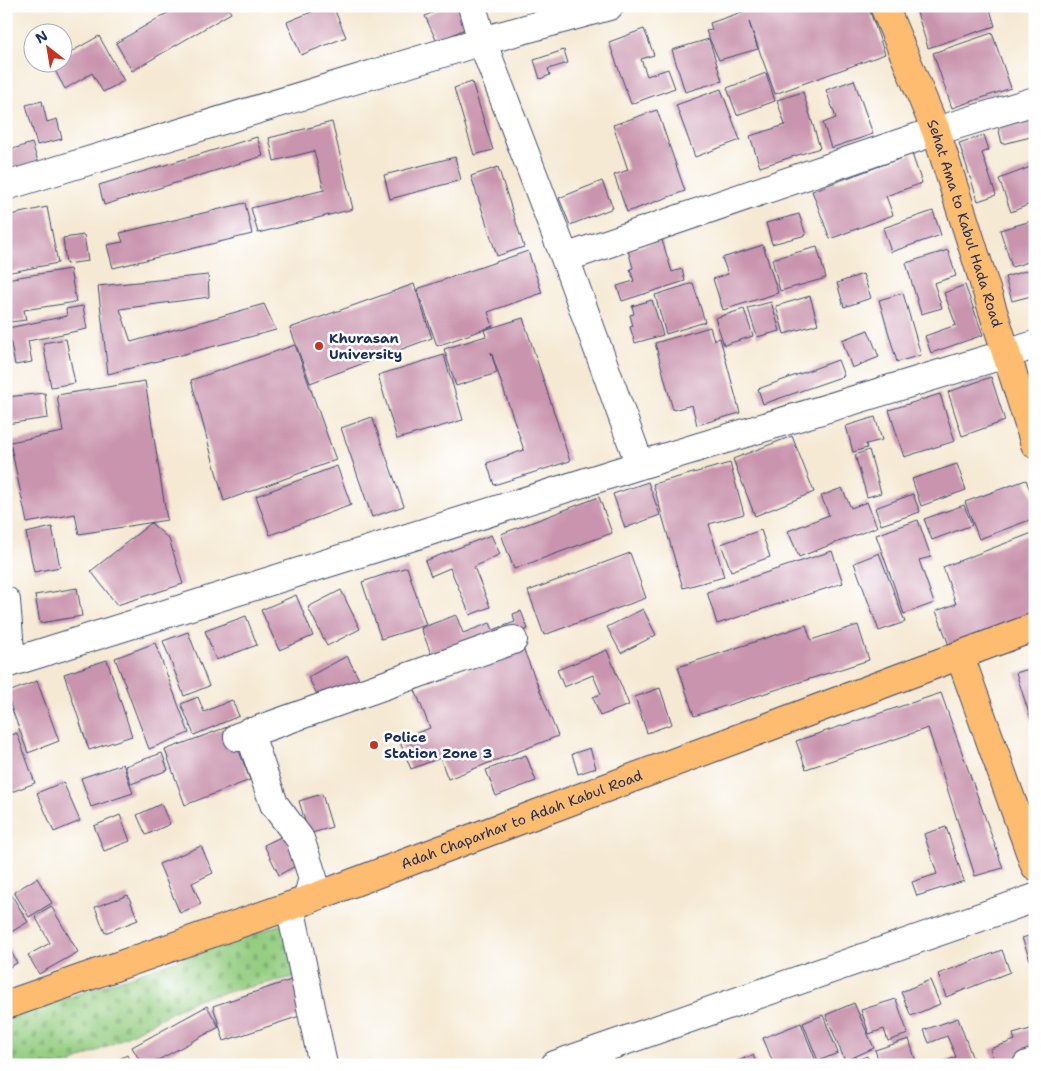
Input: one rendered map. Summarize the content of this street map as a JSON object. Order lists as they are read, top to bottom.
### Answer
{
  "streets": {
    "main road": ["Sehat Ama to Kabul Hada Road", "Adah Chaparhar to Adah Kabul Road"]
  },
  "places": ["Khurasan University", "Police Station Zone 3"],
  "north": "top left"
}
